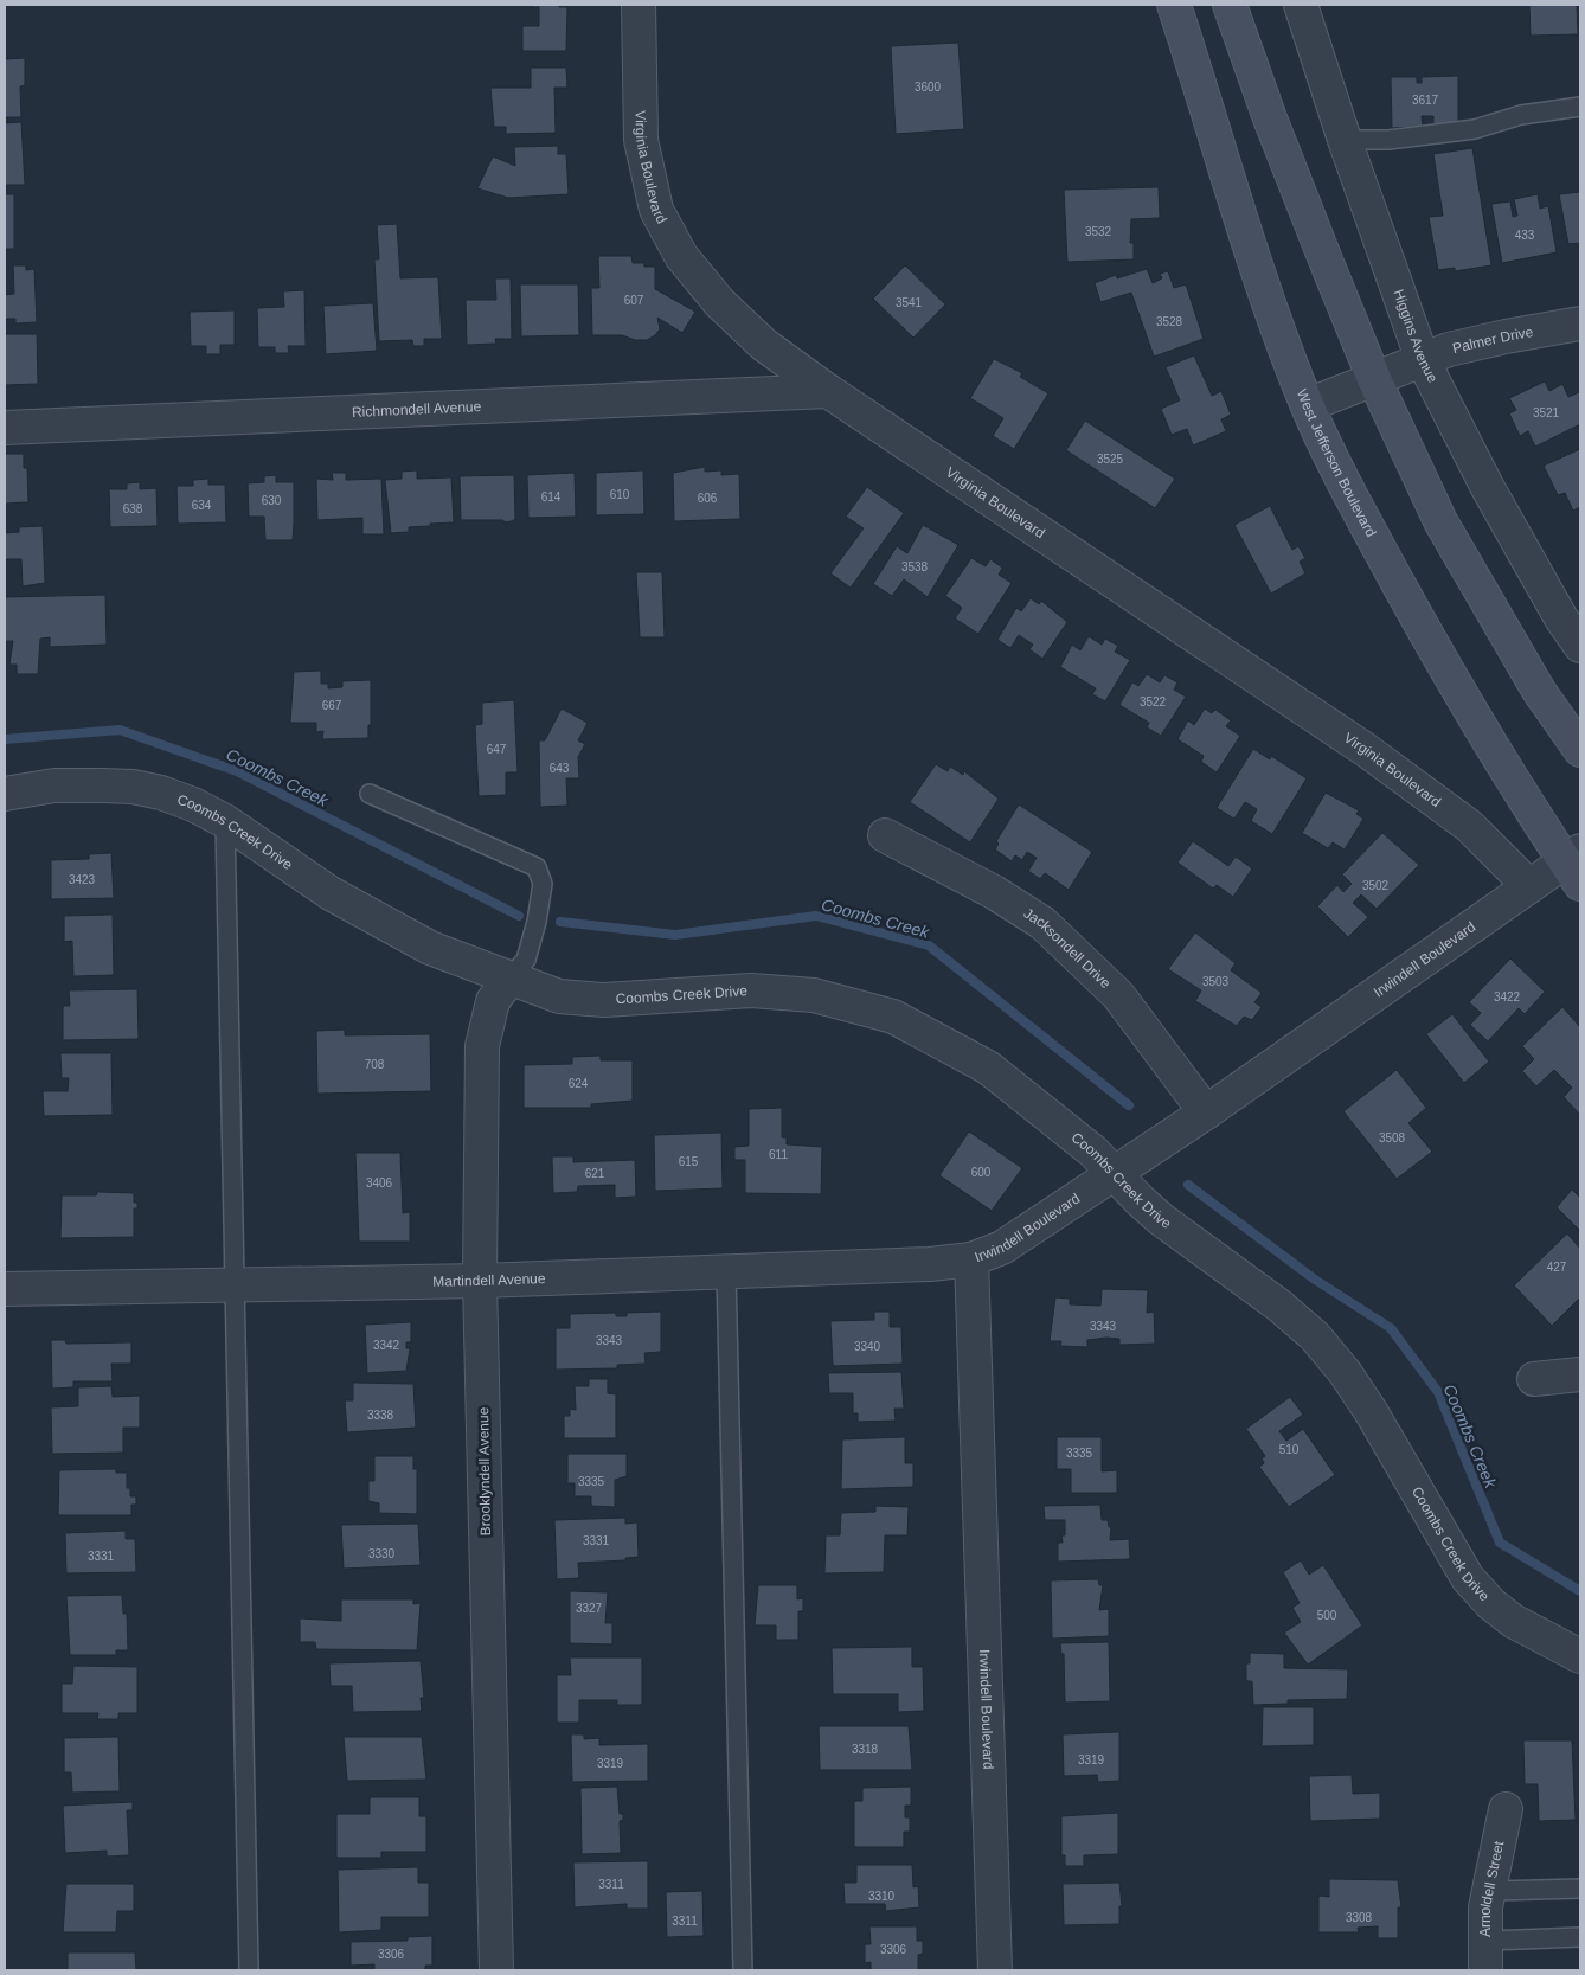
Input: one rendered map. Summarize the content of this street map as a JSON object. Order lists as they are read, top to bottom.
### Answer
{
  "streets": {
    "main road": ["West Jefferson Boulevard"],
    "street": [
      "Virginia Boulevard",
      "Higgins Avenue",
      "Palmer Drive",
      "Richmondell Avenue",
      "Coombs Creek Drive",
      "Jacksondell Drive",
      "Irwindell Boulevard",
      "Martindell Avenue",
      "Brooklyndell Avenue",
      "Arnoldell Street"
    ]
  },
  "crossings": [
    ["Virginia Boulevard", "Richmondell Avenue"],
    ["Virginia Boulevard", "Irwindell Boulevard"],
    ["Higgins Avenue", "Palmer Drive"],
    ["Palmer Drive", "West Jefferson Boulevard"],
    ["West Jefferson Boulevard", "Irwindell Boulevard"],
    ["Coombs Creek Drive", "Irwindell Boulevard"],
    ["Coombs Creek Drive", "Brooklyndell Avenue"],
    ["Jacksondell Drive", "Irwindell Boulevard"],
    ["Irwindell Boulevard", "Martindell Avenue"],
    ["Martindell Avenue", "Brooklyndell Avenue"]
  ],
  "water": ["Coombs Creek"],
  "house_numbers": [
    "3600",
    "3617",
    "3532",
    "433",
    "607",
    "3541",
    "3528",
    "3521",
    "3525",
    "610",
    "614",
    "606",
    "630",
    "634",
    "638",
    "3538",
    "3522",
    "667",
    "647",
    "643",
    "3423",
    "3502",
    "3503",
    "3422",
    "708",
    "624",
    "3508",
    "611",
    "615",
    "600",
    "621",
    "3406",
    "427",
    "3343",
    "3343",
    "3342",
    "3340",
    "3338",
    "510",
    "3335",
    "3335",
    "3331",
    "3330",
    "3331",
    "3327",
    "500",
    "3318",
    "3319",
    "3319",
    "3311",
    "3310",
    "3308",
    "3311",
    "3306",
    "3306"
  ]
}
